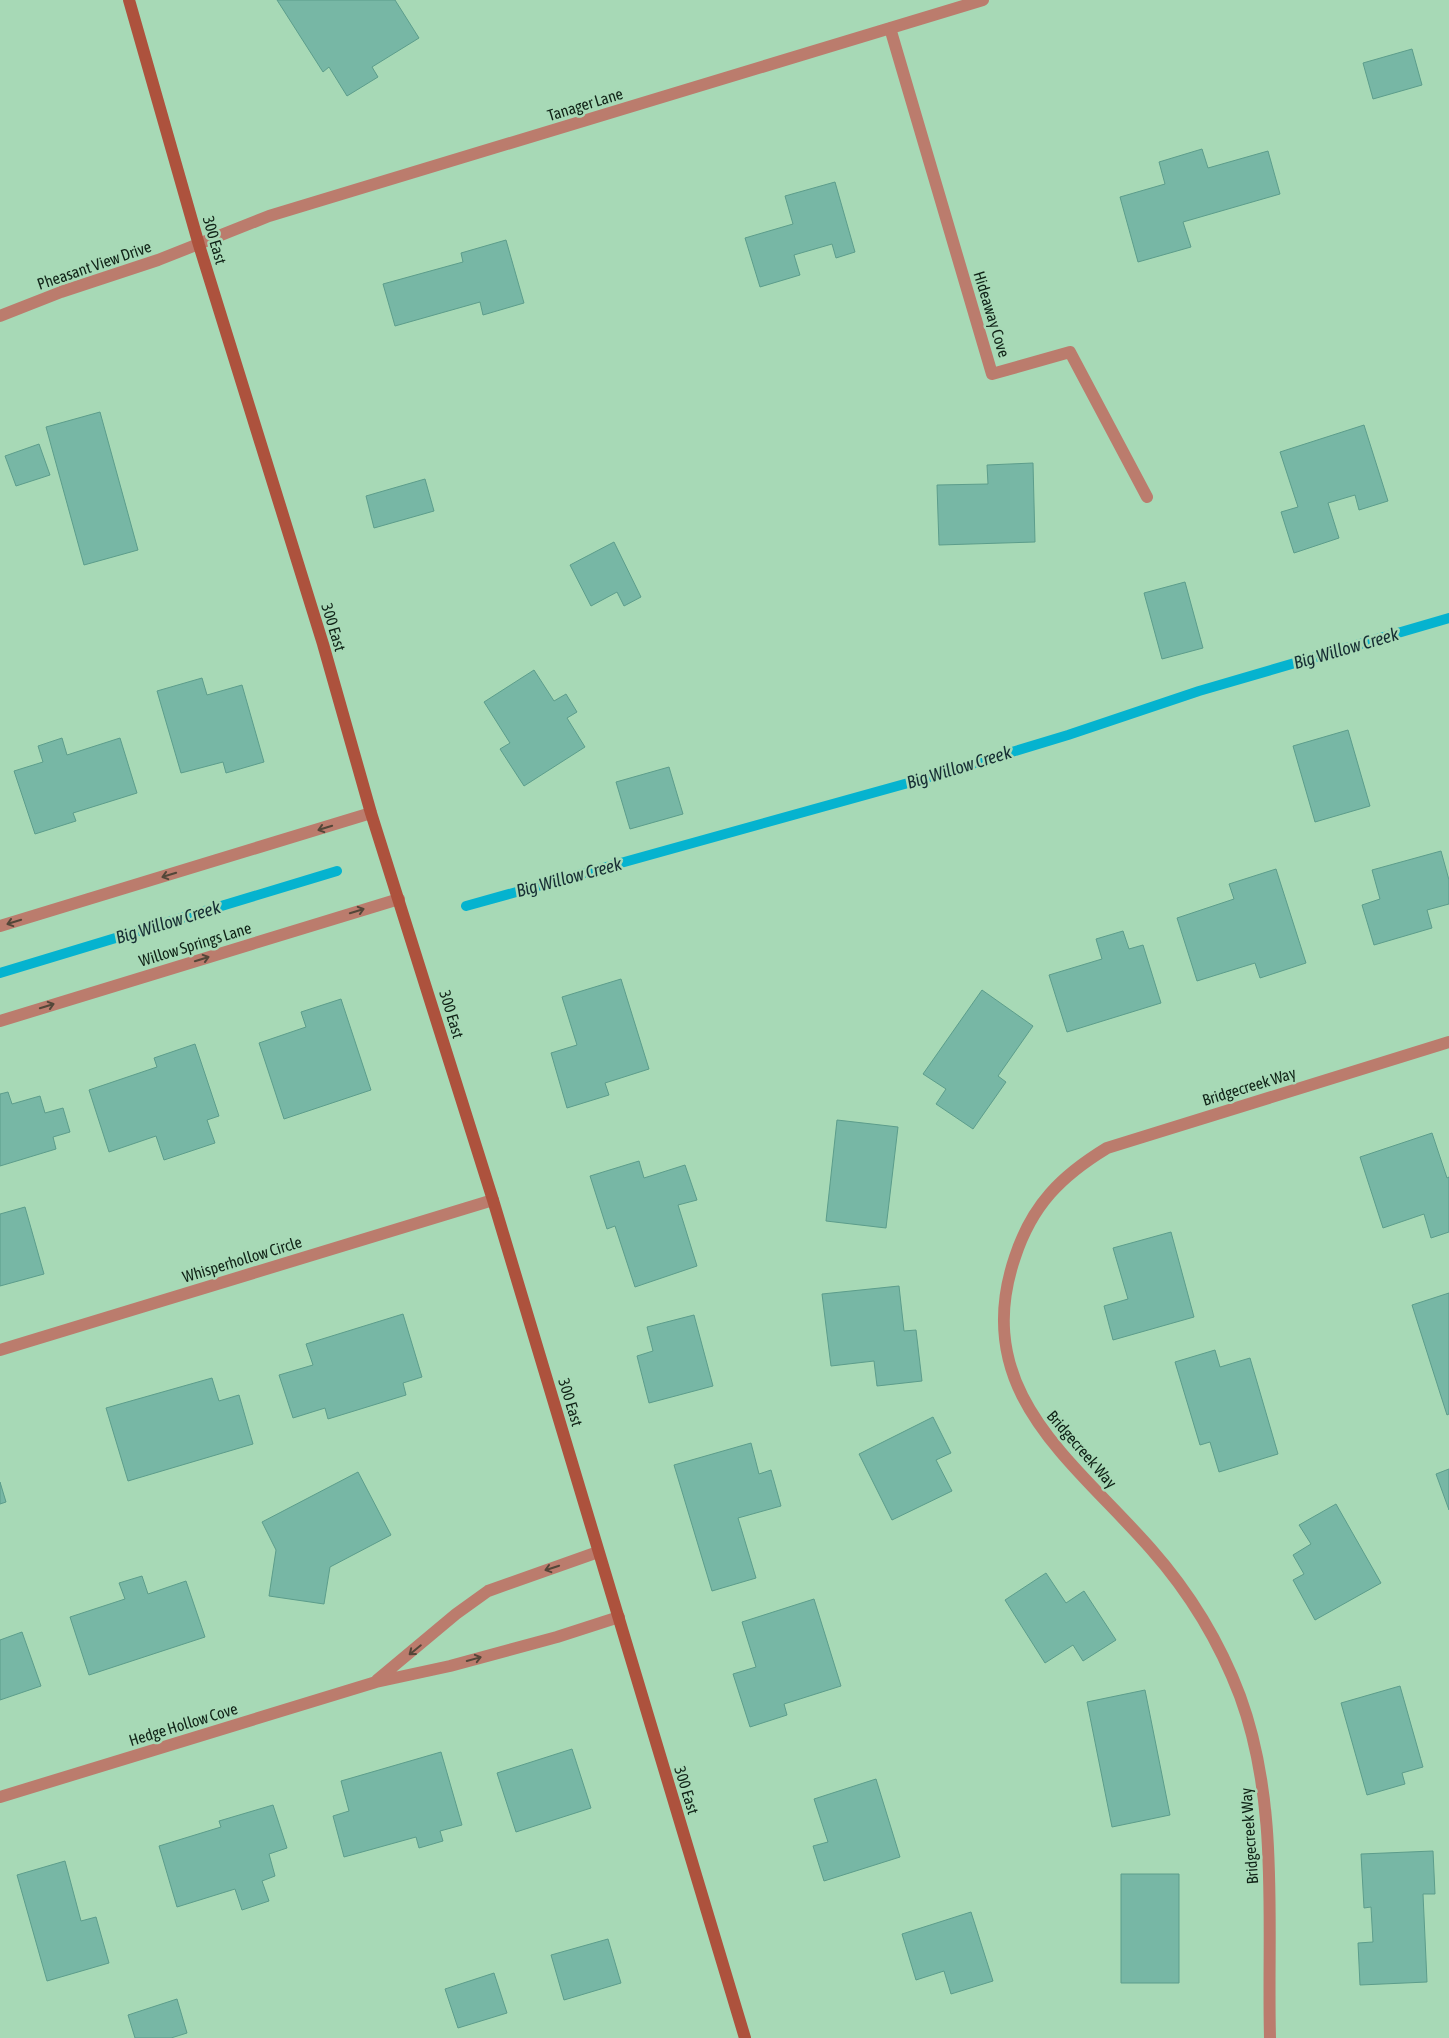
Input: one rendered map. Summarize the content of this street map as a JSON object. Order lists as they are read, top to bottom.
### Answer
{
  "streets": {
    "main road": ["300 East"],
    "street": [
      "Tanager Lane",
      "Pheasant View Drive",
      "Hideaway Cove",
      "Willow Springs Lane",
      "Bridgecreek Way",
      "Whisperhollow Circle",
      "Hedge Hollow Cove"
    ]
  },
  "crossings": [
    ["Tanager Lane", "300 East"],
    ["Tanager Lane", "Pheasant View Drive"],
    ["Tanager Lane", "Hideaway Cove"],
    ["300 East", "Pheasant View Drive"],
    ["300 East", "Willow Springs Lane"],
    ["300 East", "Whisperhollow Circle"],
    ["300 East", "Hedge Hollow Cove"]
  ],
  "water": ["Big Willow Creek"]
}
